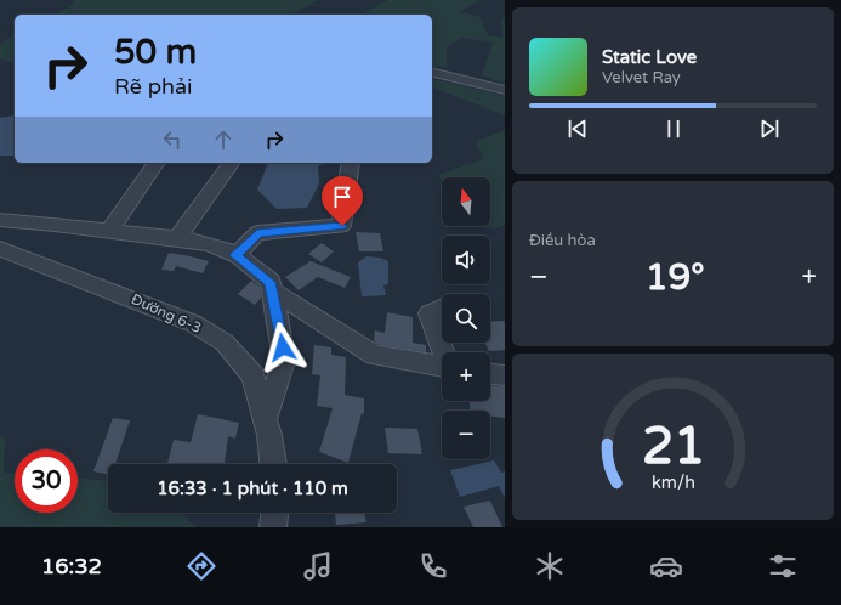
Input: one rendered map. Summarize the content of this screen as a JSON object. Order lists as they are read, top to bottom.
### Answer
{
  "streets": {
    "street": ["Đường 6-3"]
  },
  "north": "top",
  "page": {
    "turn": ["50 m", "Rẽ phải"],
    "song": ["Static Love", "Velvet Ray"],
    "map_buttons": ["+", "−"],
    "tile": "Điều hòa",
    "heat": ["−", "19°", "+"],
    "limit": "30",
    "trip": "16:33 · 1 phút · 110 m",
    "tabs": "16:32",
    "gauge": ["21", "km/h"]
  }
}
